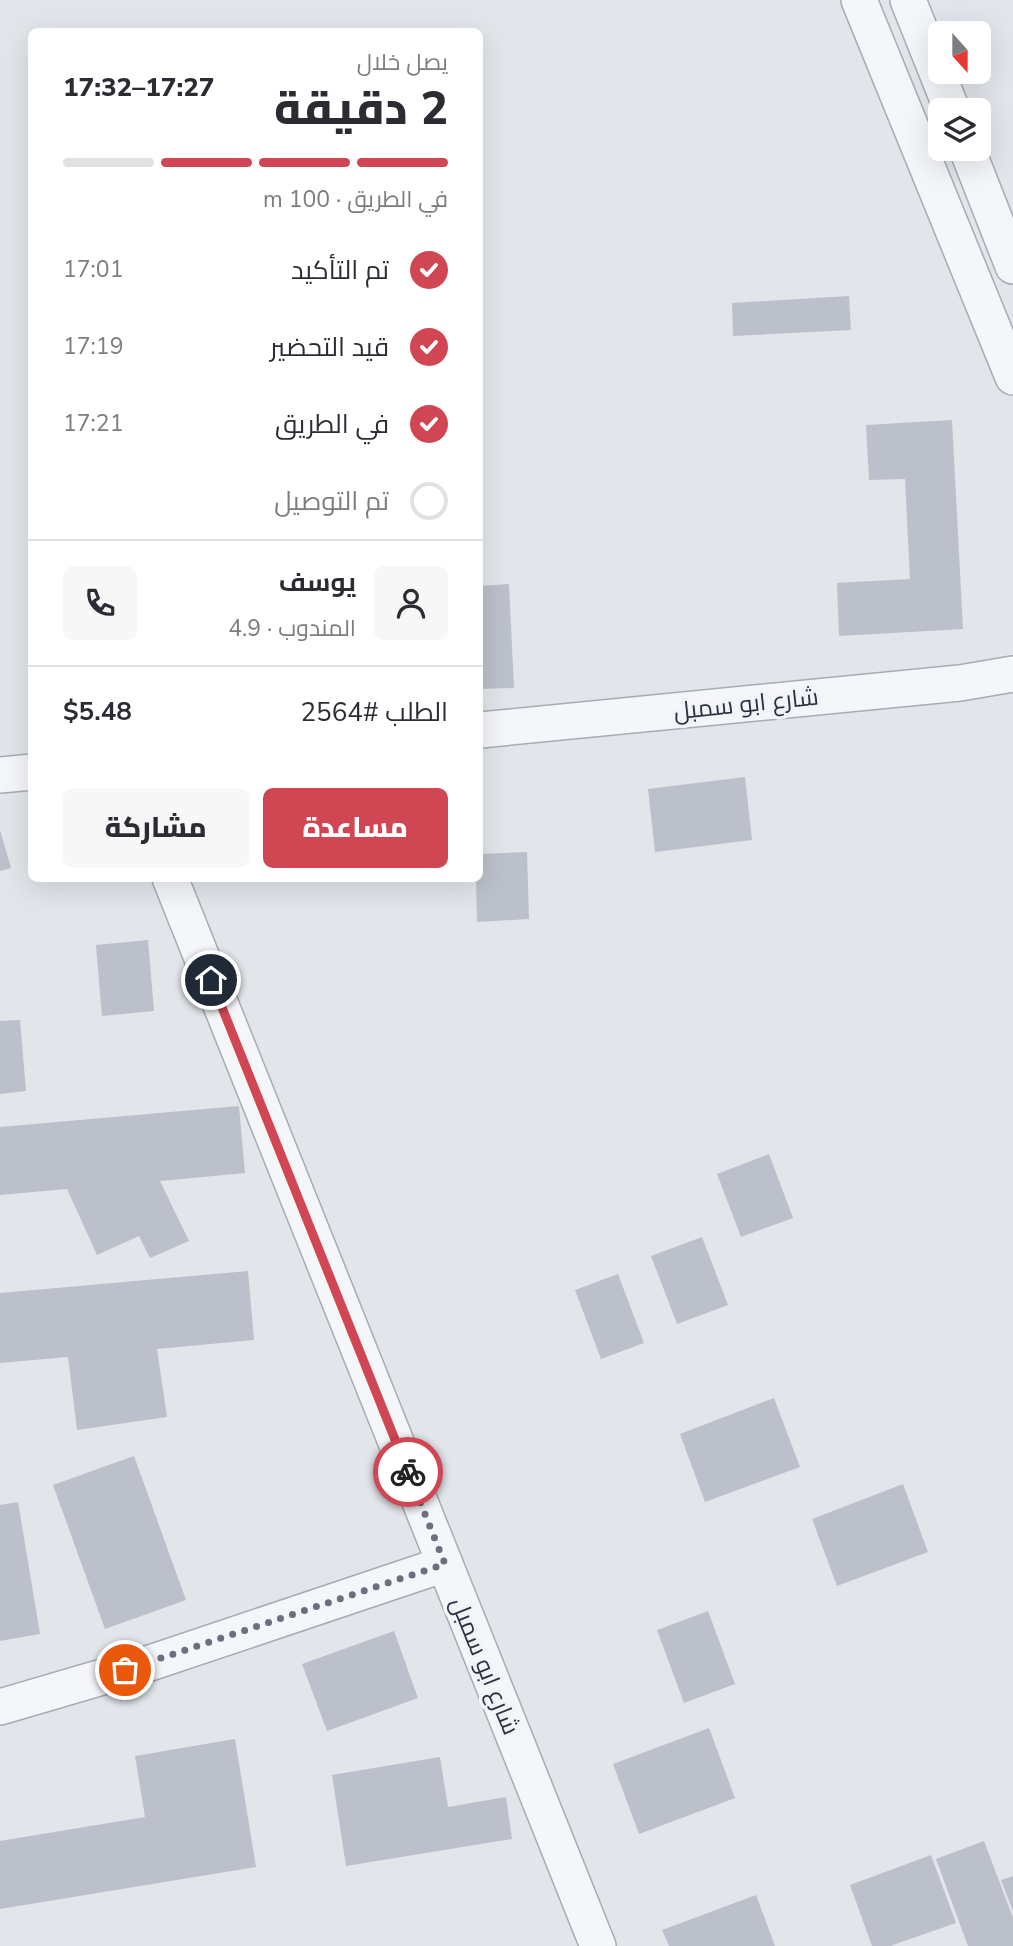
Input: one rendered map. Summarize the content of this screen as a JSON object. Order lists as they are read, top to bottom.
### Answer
{
  "streets": {
    "street": ["شارع ابو سمبل"]
  },
  "north": "bottom",
  "page": {
    "heading": ["2 دقيقة", "يصل خلال", "17:27–17:32"],
    "panel": [
      "يوسف",
      "المندوب · 4.9",
      "الطلب #2564",
      "$5.48"
    ],
    "bar": "في الطريق · 100 m",
    "list": [
      ["تم التأكيد", "17:01"],
      ["قيد التحضير", "17:19"],
      ["في الطريق", "17:21"],
      "تم التوصيل"
    ],
    "buttons": ["مساعدة", "مشاركة"]
  }
}
